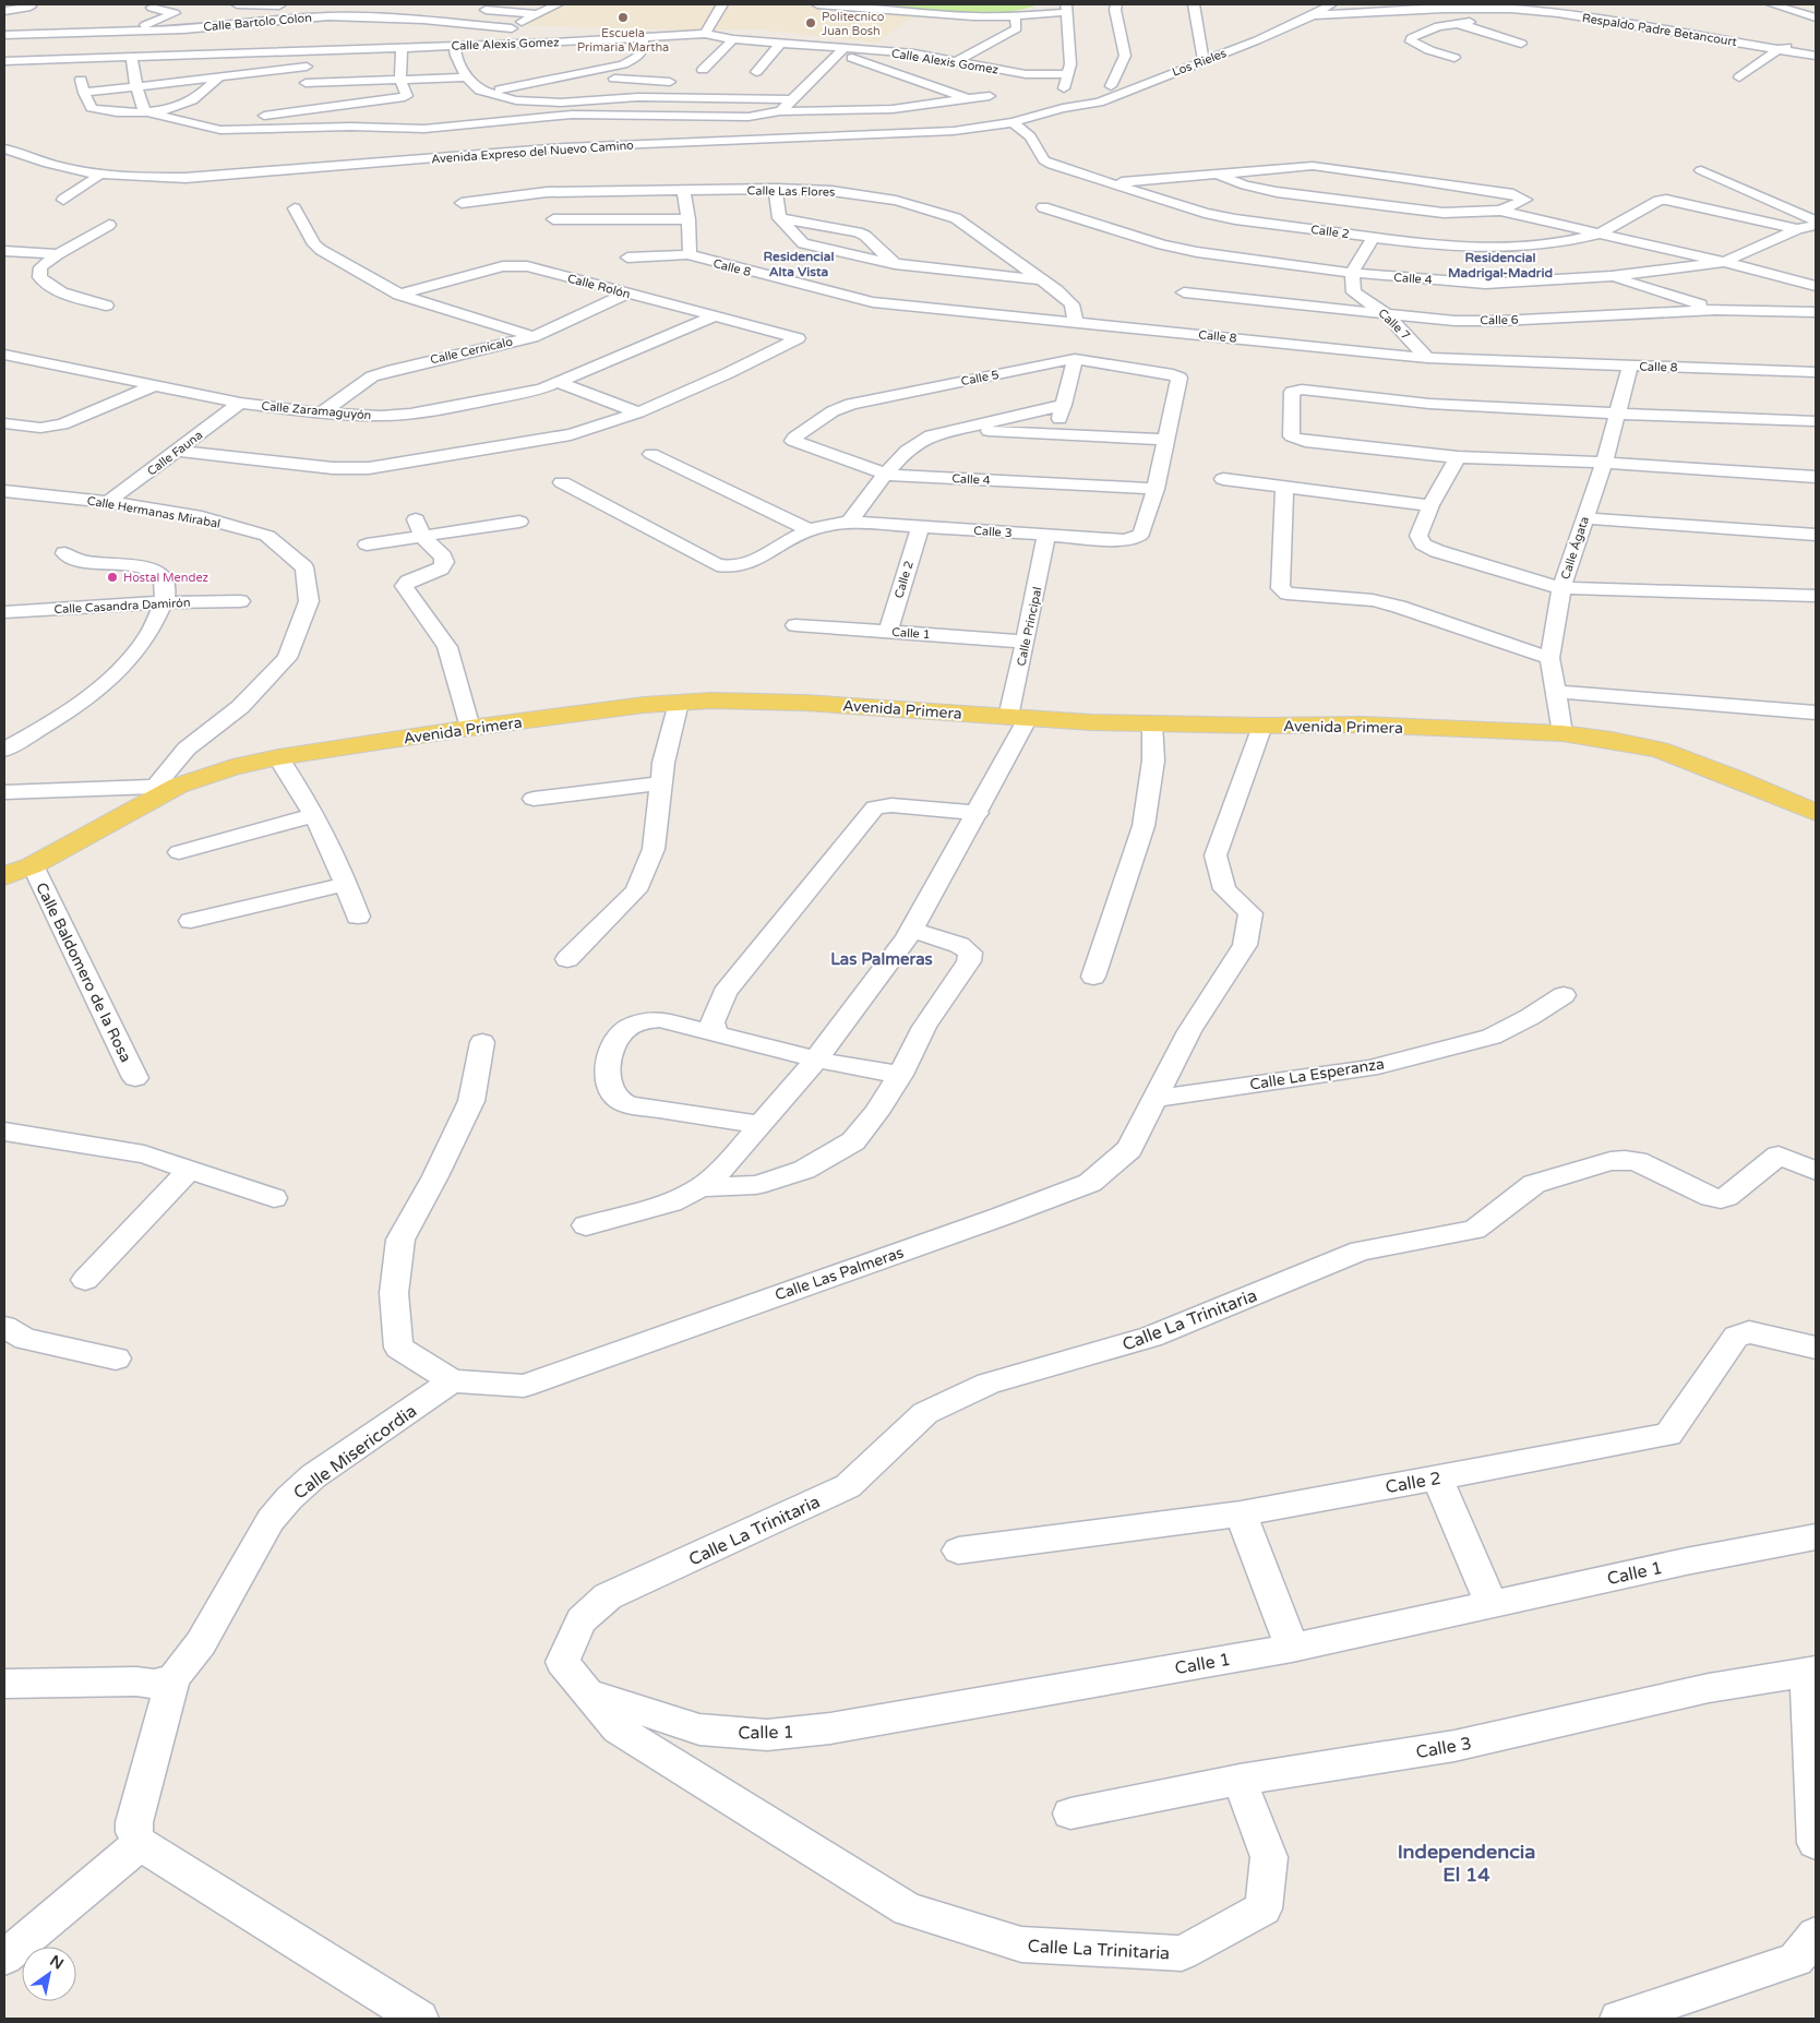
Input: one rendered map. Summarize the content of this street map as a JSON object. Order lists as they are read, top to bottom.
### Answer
{
  "streets": {
    "main road": ["Avenida Primera"],
    "street": [
      "Calle Bartolo Colon",
      "Respaldo Padre Betancourt",
      "Calle Alexis Gomez",
      "Los Rieles",
      "Avenida Expreso del Nuevo Camino",
      "Calle Las Flores",
      "Calle 2",
      "Calle 8",
      "Calle 4",
      "Calle Rolón",
      "Calle 6",
      "Calle 7",
      "Calle Cernícalo",
      "Calle 5",
      "Calle Zaramaguyón",
      "Calle Fauna",
      "Calle Hermanas Mirabal",
      "Calle 3",
      "Calle Ágata",
      "Calle Casandra Damirón",
      "Calle Principal",
      "Calle 1",
      "Calle Baldomero de la Rosa",
      "Calle La Esperanza",
      "Calle Las Palmeras",
      "Calle La Trinitaria",
      "Calle Misericordia"
    ]
  },
  "crossings": [
    ["Calle Bartolo Colon", "Calle Alexis Gomez"],
    ["Respaldo Padre Betancourt", "Los Rieles"],
    ["Los Rieles", "Avenida Expreso del Nuevo Camino"],
    ["Avenida Expreso del Nuevo Camino", "Calle 2"],
    ["Calle Las Flores", "Calle 8"],
    ["Calle 2", "Calle 4"],
    ["Calle 2", "Calle 3"],
    ["Calle 2", "Calle 1"],
    ["Calle 8", "Calle 7"],
    ["Calle 8", "Calle Ágata"],
    ["Calle 4", "Calle 7"],
    ["Calle 4", "Calle 5"],
    ["Calle 4", "Calle 3"],
    ["Calle Rolón", "Calle Cernícalo"],
    ["Calle Rolón", "Calle Zaramaguyón"],
    ["Calle 6", "Calle 7"],
    ["Calle Cernícalo", "Calle Zaramaguyón"],
    ["Calle Zaramaguyón", "Calle Fauna"],
    ["Calle Fauna", "Calle Hermanas Mirabal"],
    ["Calle Hermanas Mirabal", "Avenida Primera"],
    ["Calle 3", "Calle Principal"],
    ["Calle 3", "Calle La Trinitaria"],
    ["Calle Ágata", "Avenida Primera"],
    ["Calle Principal", "Calle 1"],
    ["Calle Principal", "Avenida Primera"],
    ["Calle 1", "Calle La Trinitaria"],
    ["Avenida Primera", "Calle Baldomero de la Rosa"],
    ["Avenida Primera", "Calle Las Palmeras"],
    ["Calle La Esperanza", "Calle Las Palmeras"],
    ["Calle Las Palmeras", "Calle Misericordia"]
  ],
  "districts": [
    "Residencial Alta Vista",
    "Residencial Madrigal-Madrid",
    "Las Palmeras",
    "Independencia El 14"
  ],
  "places": ["Escuela Primaria Martha", "Politecnico Juan Bosh", "Hostal Mendez"],
  "north": "top right"
}
